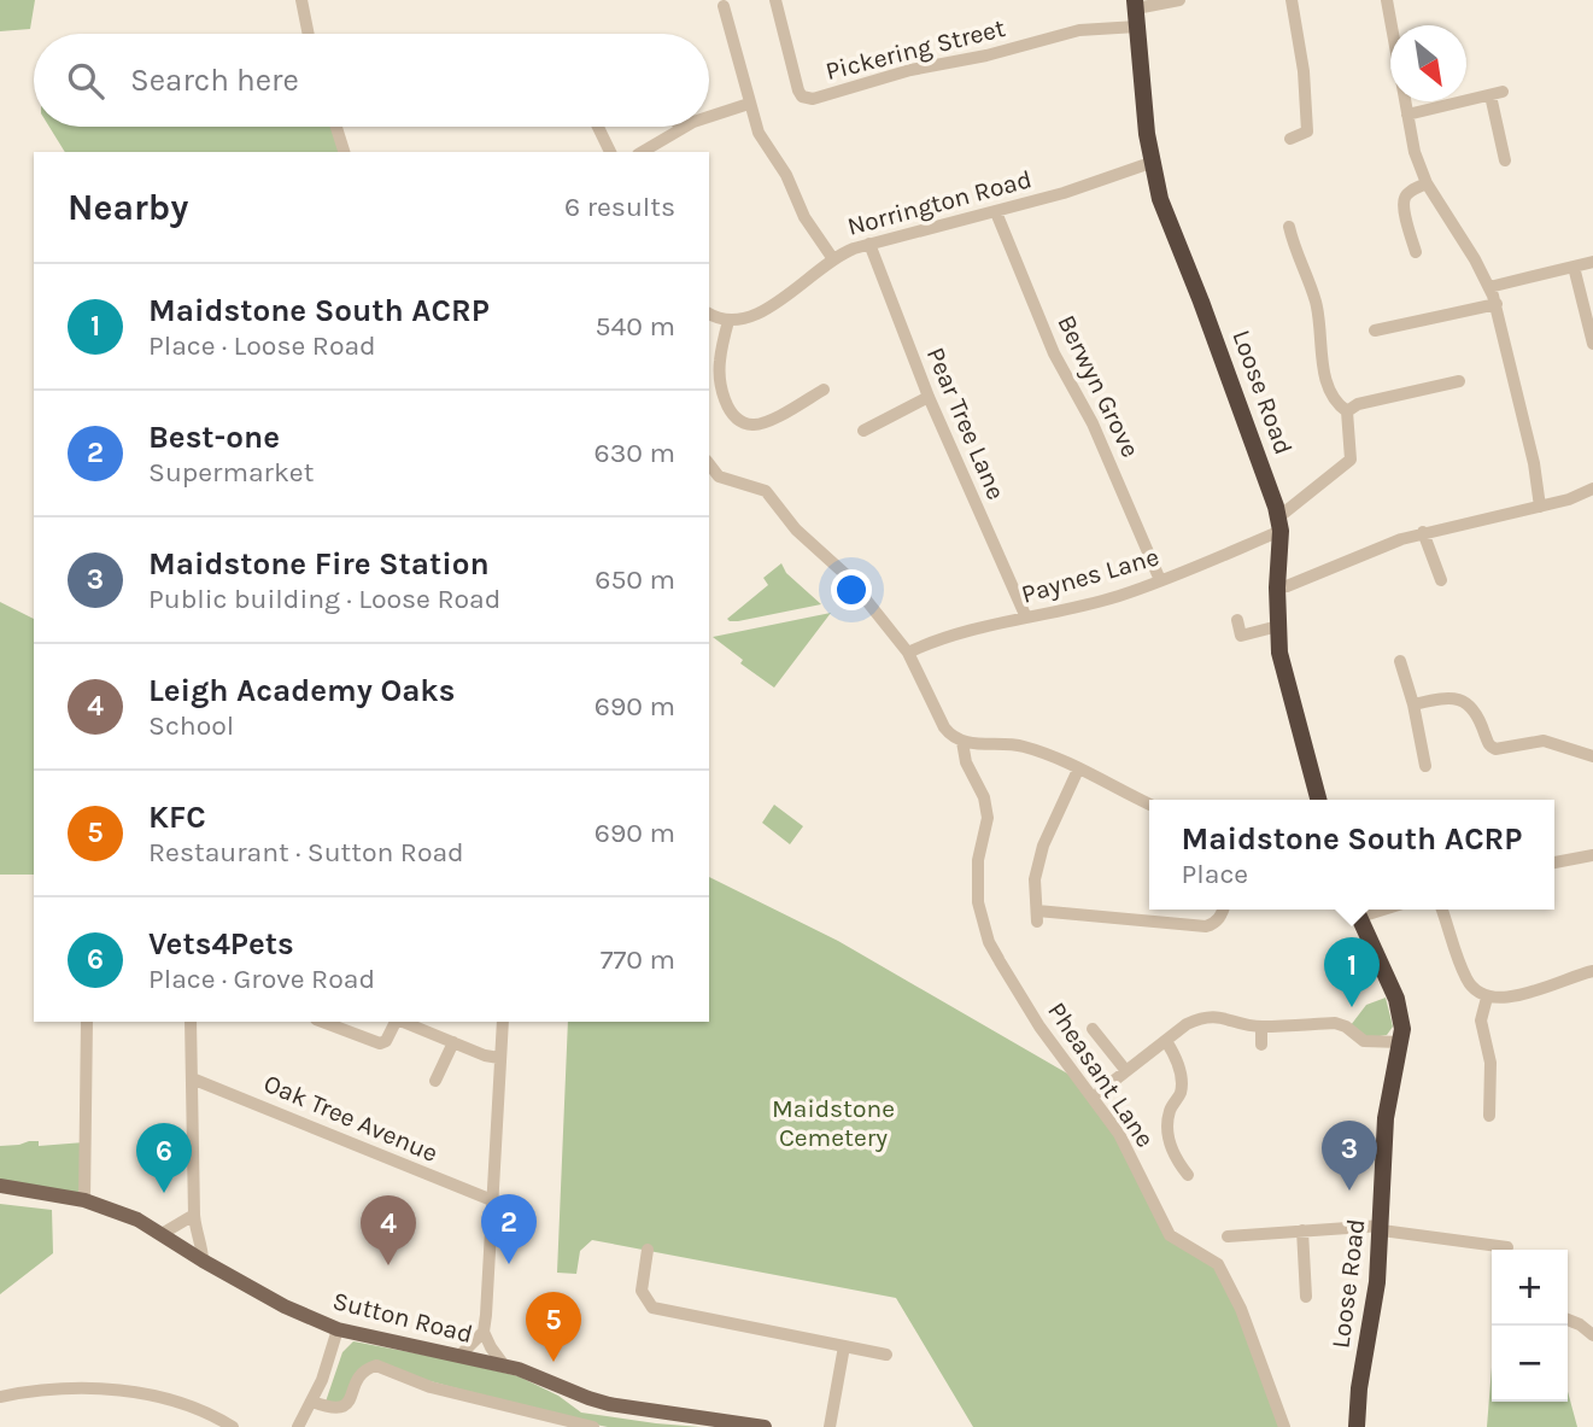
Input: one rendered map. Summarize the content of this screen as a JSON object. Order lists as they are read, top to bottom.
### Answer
{
  "streets": {
    "highway": ["Loose Road"],
    "main road": ["Sutton Road"],
    "street": [
      "Pickering Street",
      "Norrington Road",
      "Berwyn Grove",
      "Pear Tree Lane",
      "Paynes Lane",
      "Pheasant Lane",
      "Oak Tree Avenue"
    ]
  },
  "crossings": [
    ["Pickering Street", "Loose Road"],
    ["Norrington Road", "Berwyn Grove"],
    ["Norrington Road", "Loose Road"],
    ["Norrington Road", "Pear Tree Lane"],
    ["Berwyn Grove", "Paynes Lane"],
    ["Loose Road", "Paynes Lane"],
    ["Pear Tree Lane", "Paynes Lane"]
  ],
  "parks": ["Maidstone Cemetery"],
  "north": "bottom right",
  "page": {
    "search": "Search here",
    "heading": ["Nearby", "6 results"],
    "list": [
      {
        "mark": "1",
        "name": "Maidstone South ACRP",
        "note": "Place · Loose Road",
        "value": "540 m"
      },
      {
        "mark": "2",
        "name": "Best-one",
        "note": "Supermarket",
        "value": "630 m"
      },
      {
        "mark": "3",
        "name": "Maidstone Fire Station",
        "note": "Public building · Loose Road",
        "value": "650 m"
      },
      {
        "mark": "4",
        "name": "Leigh Academy Oaks",
        "note": "School",
        "value": "690 m"
      },
      {
        "mark": "5",
        "name": "KFC",
        "note": "Restaurant · Sutton Road",
        "value": "690 m"
      },
      {
        "mark": "6",
        "name": "Vets4Pets",
        "note": "Place · Grove Road",
        "value": "770 m"
      }
    ],
    "popup": ["Maidstone South ACRP", "Place"],
    "pins": [
      "1",
      "3",
      "6",
      "2",
      "4",
      "5"
    ],
    "map_buttons": ["+", "−"]
  }
}
